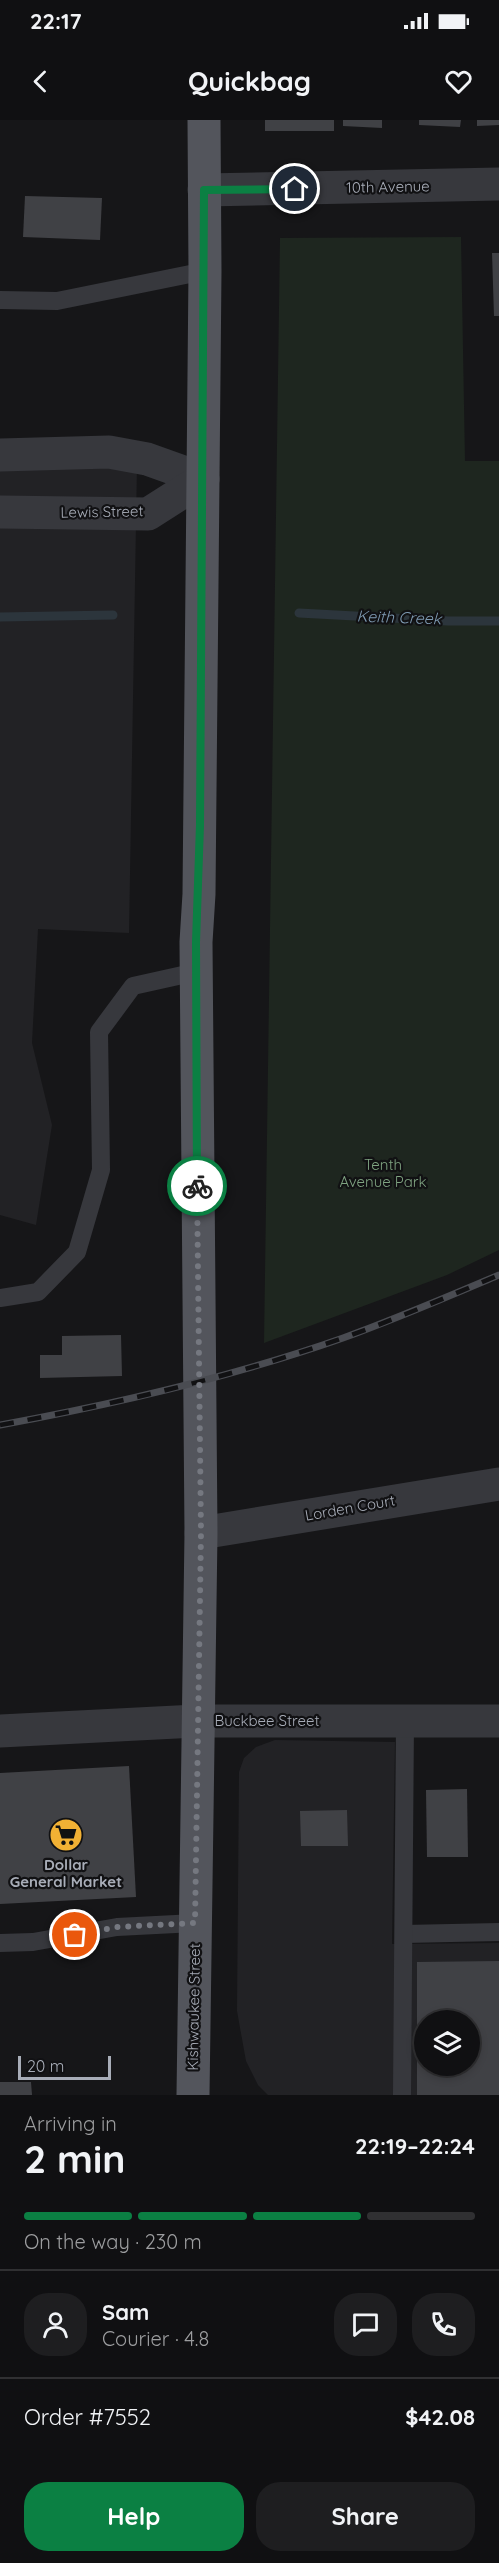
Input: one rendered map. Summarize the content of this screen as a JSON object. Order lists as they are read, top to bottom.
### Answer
{
  "streets": {
    "main road": ["Kishwaukee Street"],
    "street": [
      "10th Avenue",
      "Lewis Street",
      "Lorden Court",
      "Buckbee Street"
    ]
  },
  "crossings": [
    ["10th Avenue", "Kishwaukee Street"],
    ["Lewis Street", "Kishwaukee Street"],
    ["Lorden Court", "Kishwaukee Street"],
    ["Buckbee Street", "Kishwaukee Street"]
  ],
  "water": ["Keith Creek"],
  "parks": ["Tenth Avenue Park"],
  "places": {
    "supermarket": ["Dollar General Market"]
  },
  "scale_bar": "20 m",
  "page": {
    "status": "22:17",
    "header": "Quickbag",
    "scale": "20 m",
    "heading": ["2 min", "Arriving in", "22:19–22:24"],
    "panel": [
      "Sam",
      "Courier · 4.8",
      "Order #7552",
      "$42.08"
    ],
    "bar": "On the way · 230 m",
    "buttons": ["Help", "Share"]
  }
}
